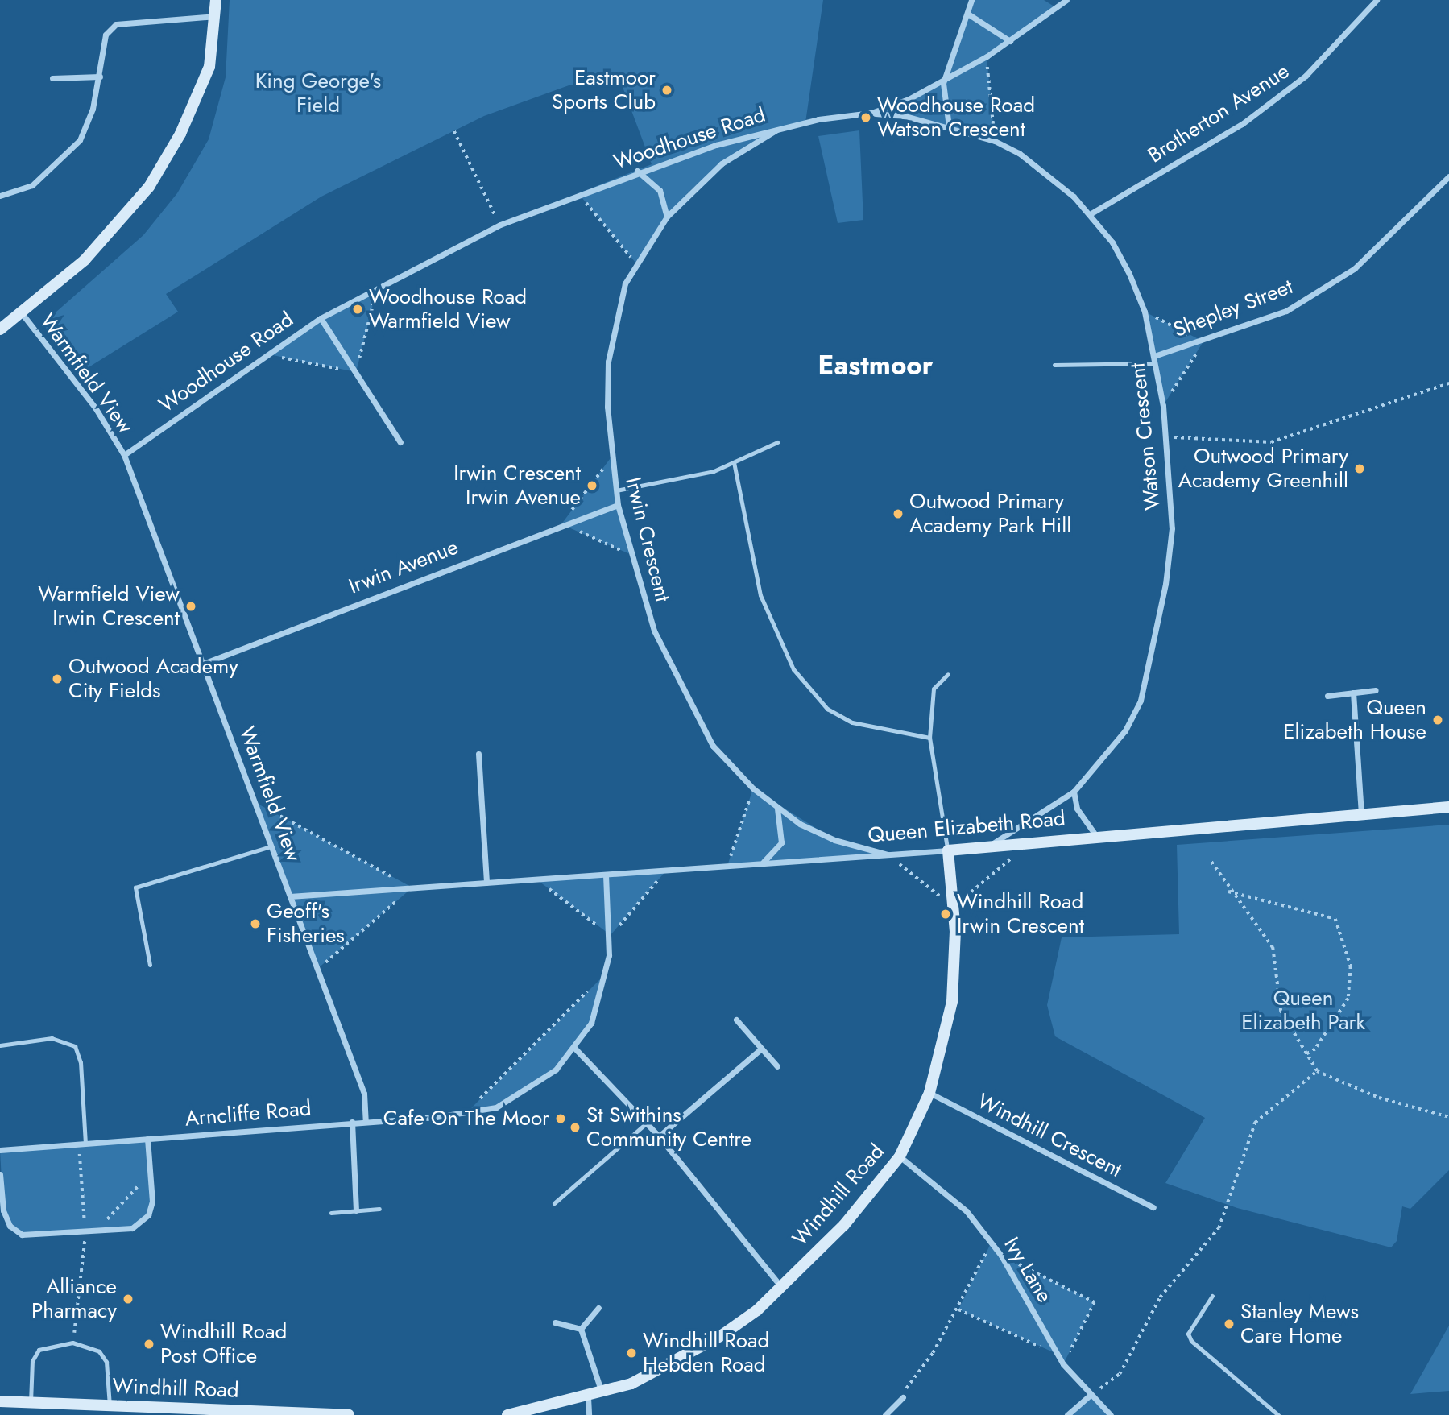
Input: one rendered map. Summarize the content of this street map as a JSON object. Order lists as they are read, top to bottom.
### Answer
{
  "streets": {
    "street": [
      "Brotherton Avenue",
      "Woodhouse Road",
      "Shepley Street",
      "Warmfield View",
      "Watson Crescent",
      "Irwin Crescent",
      "Irwin Avenue",
      "Queen Elizabeth Road",
      "Arncliffe Road",
      "Windhill Crescent",
      "Windhill Road",
      "Ivy Lane"
    ]
  },
  "crossings": [
    ["Brotherton Avenue", "Watson Crescent"],
    ["Woodhouse Road", "Warmfield View"],
    ["Woodhouse Road", "Watson Crescent"],
    ["Woodhouse Road", "Irwin Crescent"],
    ["Shepley Street", "Watson Crescent"],
    ["Warmfield View", "Irwin Avenue"],
    ["Warmfield View", "Queen Elizabeth Road"],
    ["Warmfield View", "Arncliffe Road"],
    ["Watson Crescent", "Queen Elizabeth Road"],
    ["Irwin Crescent", "Irwin Avenue"],
    ["Irwin Crescent", "Queen Elizabeth Road"],
    ["Queen Elizabeth Road", "Arncliffe Road"],
    ["Queen Elizabeth Road", "Windhill Road"],
    ["Windhill Crescent", "Windhill Road"],
    ["Windhill Road", "Ivy Lane"]
  ],
  "districts": ["Eastmoor"],
  "parks": ["King George's Field", "Queen Elizabeth Park"],
  "places": [
    "Eastmoor Sports Club",
    "Woodhouse Road Watson Crescent",
    "Woodhouse Road Warmfield View",
    "Outwood Primary Academy Greenhill",
    "Irwin Crescent Irwin Avenue",
    "Outwood Primary Academy Park Hill",
    "Warmfield View Irwin Crescent",
    "Outwood Academy City Fields",
    "Queen Elizabeth House",
    "Windhill Road Irwin Crescent",
    "Geoff's Fisheries",
    "Cafe On The Moor",
    "St Swithins Community Centre",
    "Alliance Pharmacy",
    "Stanley Mews Care Home",
    "Windhill Road Post Office",
    "Windhill Road Hebden Road"
  ]
}
